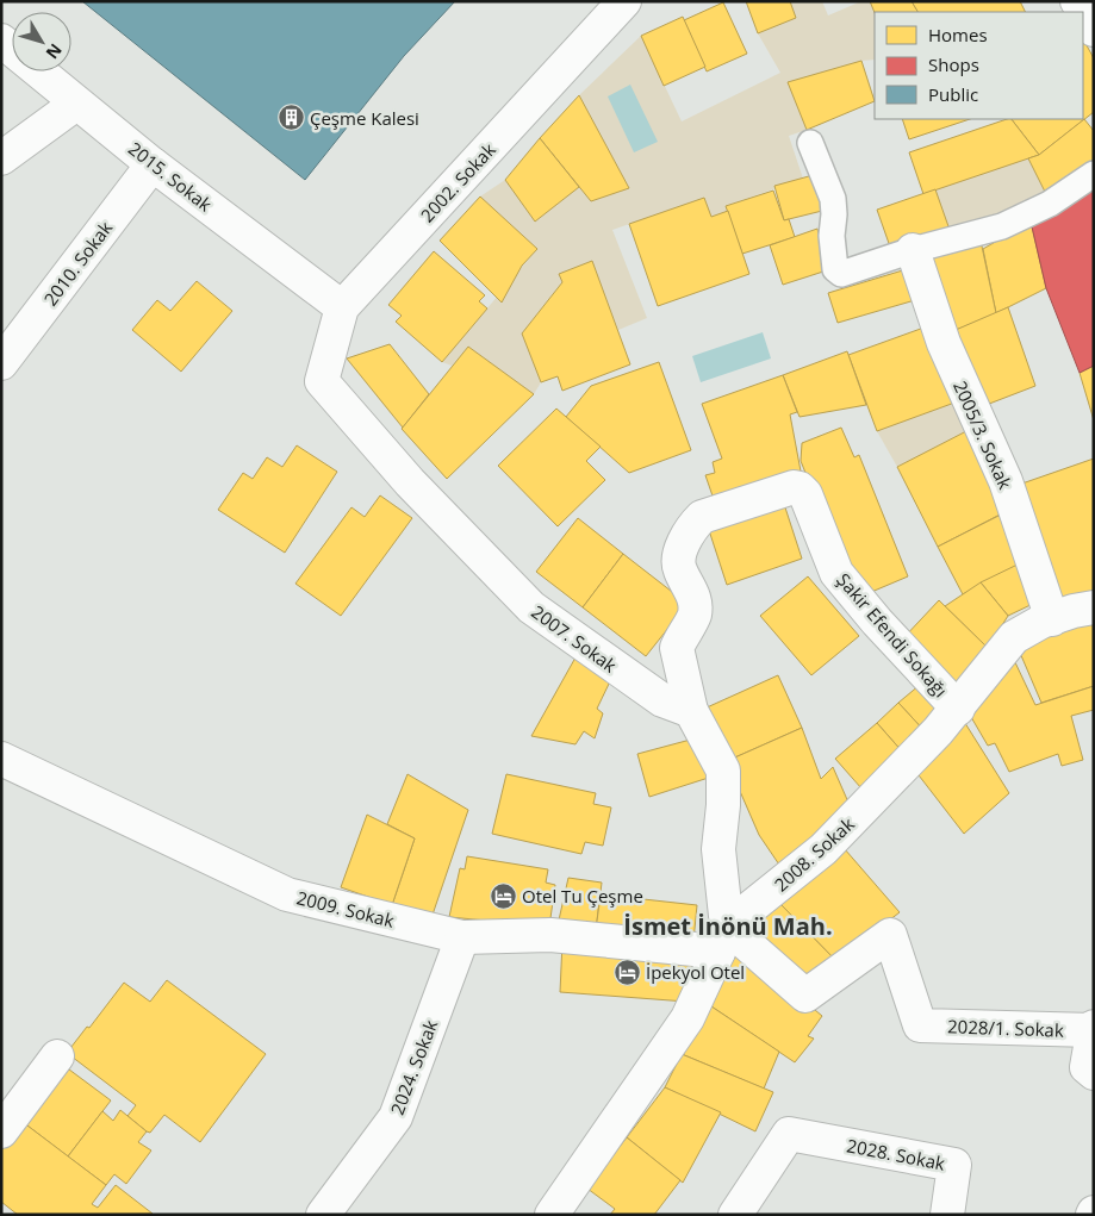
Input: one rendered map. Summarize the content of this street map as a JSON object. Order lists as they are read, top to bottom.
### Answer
{
  "streets": {
    "street": [
      "2015. Sokak",
      "2002. Sokak",
      "2010. Sokak",
      "2005/3. Sokak",
      "Şakir Efendi Sokağı",
      "2007. Sokak",
      "2008. Sokak",
      "2009. Sokak",
      "2028/1. Sokak",
      "2024. Sokak",
      "2028. Sokak"
    ]
  },
  "crossings": [
    ["2015. Sokak", "2002. Sokak"],
    ["2015. Sokak", "2010. Sokak"],
    ["2002. Sokak", "2007. Sokak"],
    ["2005/3. Sokak", "2008. Sokak"],
    ["Şakir Efendi Sokağı", "2007. Sokak"],
    ["Şakir Efendi Sokağı", "2008. Sokak"],
    ["2008. Sokak", "2009. Sokak"],
    ["2008. Sokak", "2028/1. Sokak"],
    ["2009. Sokak", "2028/1. Sokak"],
    ["2009. Sokak", "2024. Sokak"]
  ],
  "districts": ["İsmet İnönü Mah."],
  "places": {
    "building": ["Çeşme Kalesi"],
    "hotel": ["Otel Tu Çeşme", "İpekyol Otel"]
  },
  "legend": ["Homes", "Shops", "Public"],
  "north": "bottom right"
}
